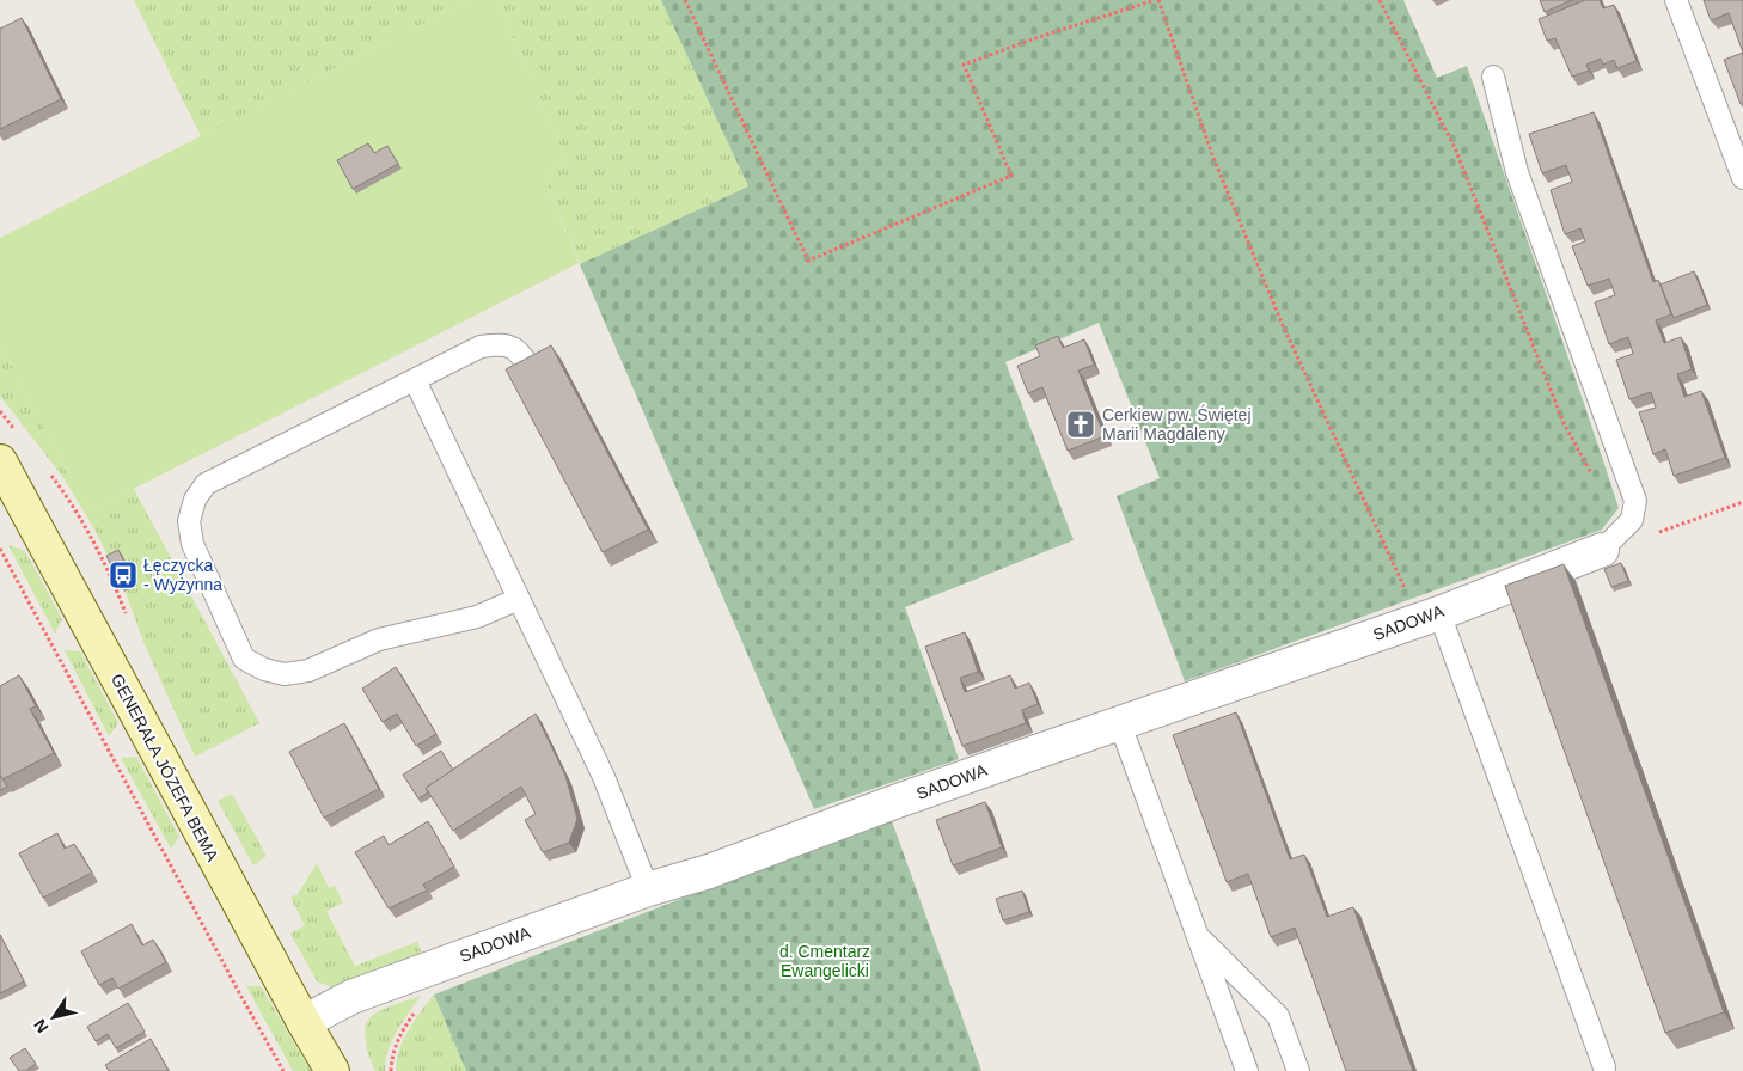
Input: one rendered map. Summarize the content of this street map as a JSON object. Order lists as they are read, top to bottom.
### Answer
{
  "streets": {
    "street": ["SADOWA", "GENERAŁA JÓZEFA BEMA"]
  },
  "crossings": [
    ["SADOWA", "GENERAŁA JÓZEFA BEMA"]
  ],
  "parks": ["d. Cmentarz Ewangelicki"],
  "places": {
    "church": ["Cerkiew pw. Świętej Marii Magdaleny"],
    "bus stop": ["Łęczycka - Wyżynna"]
  },
  "north": "bottom left"
}
